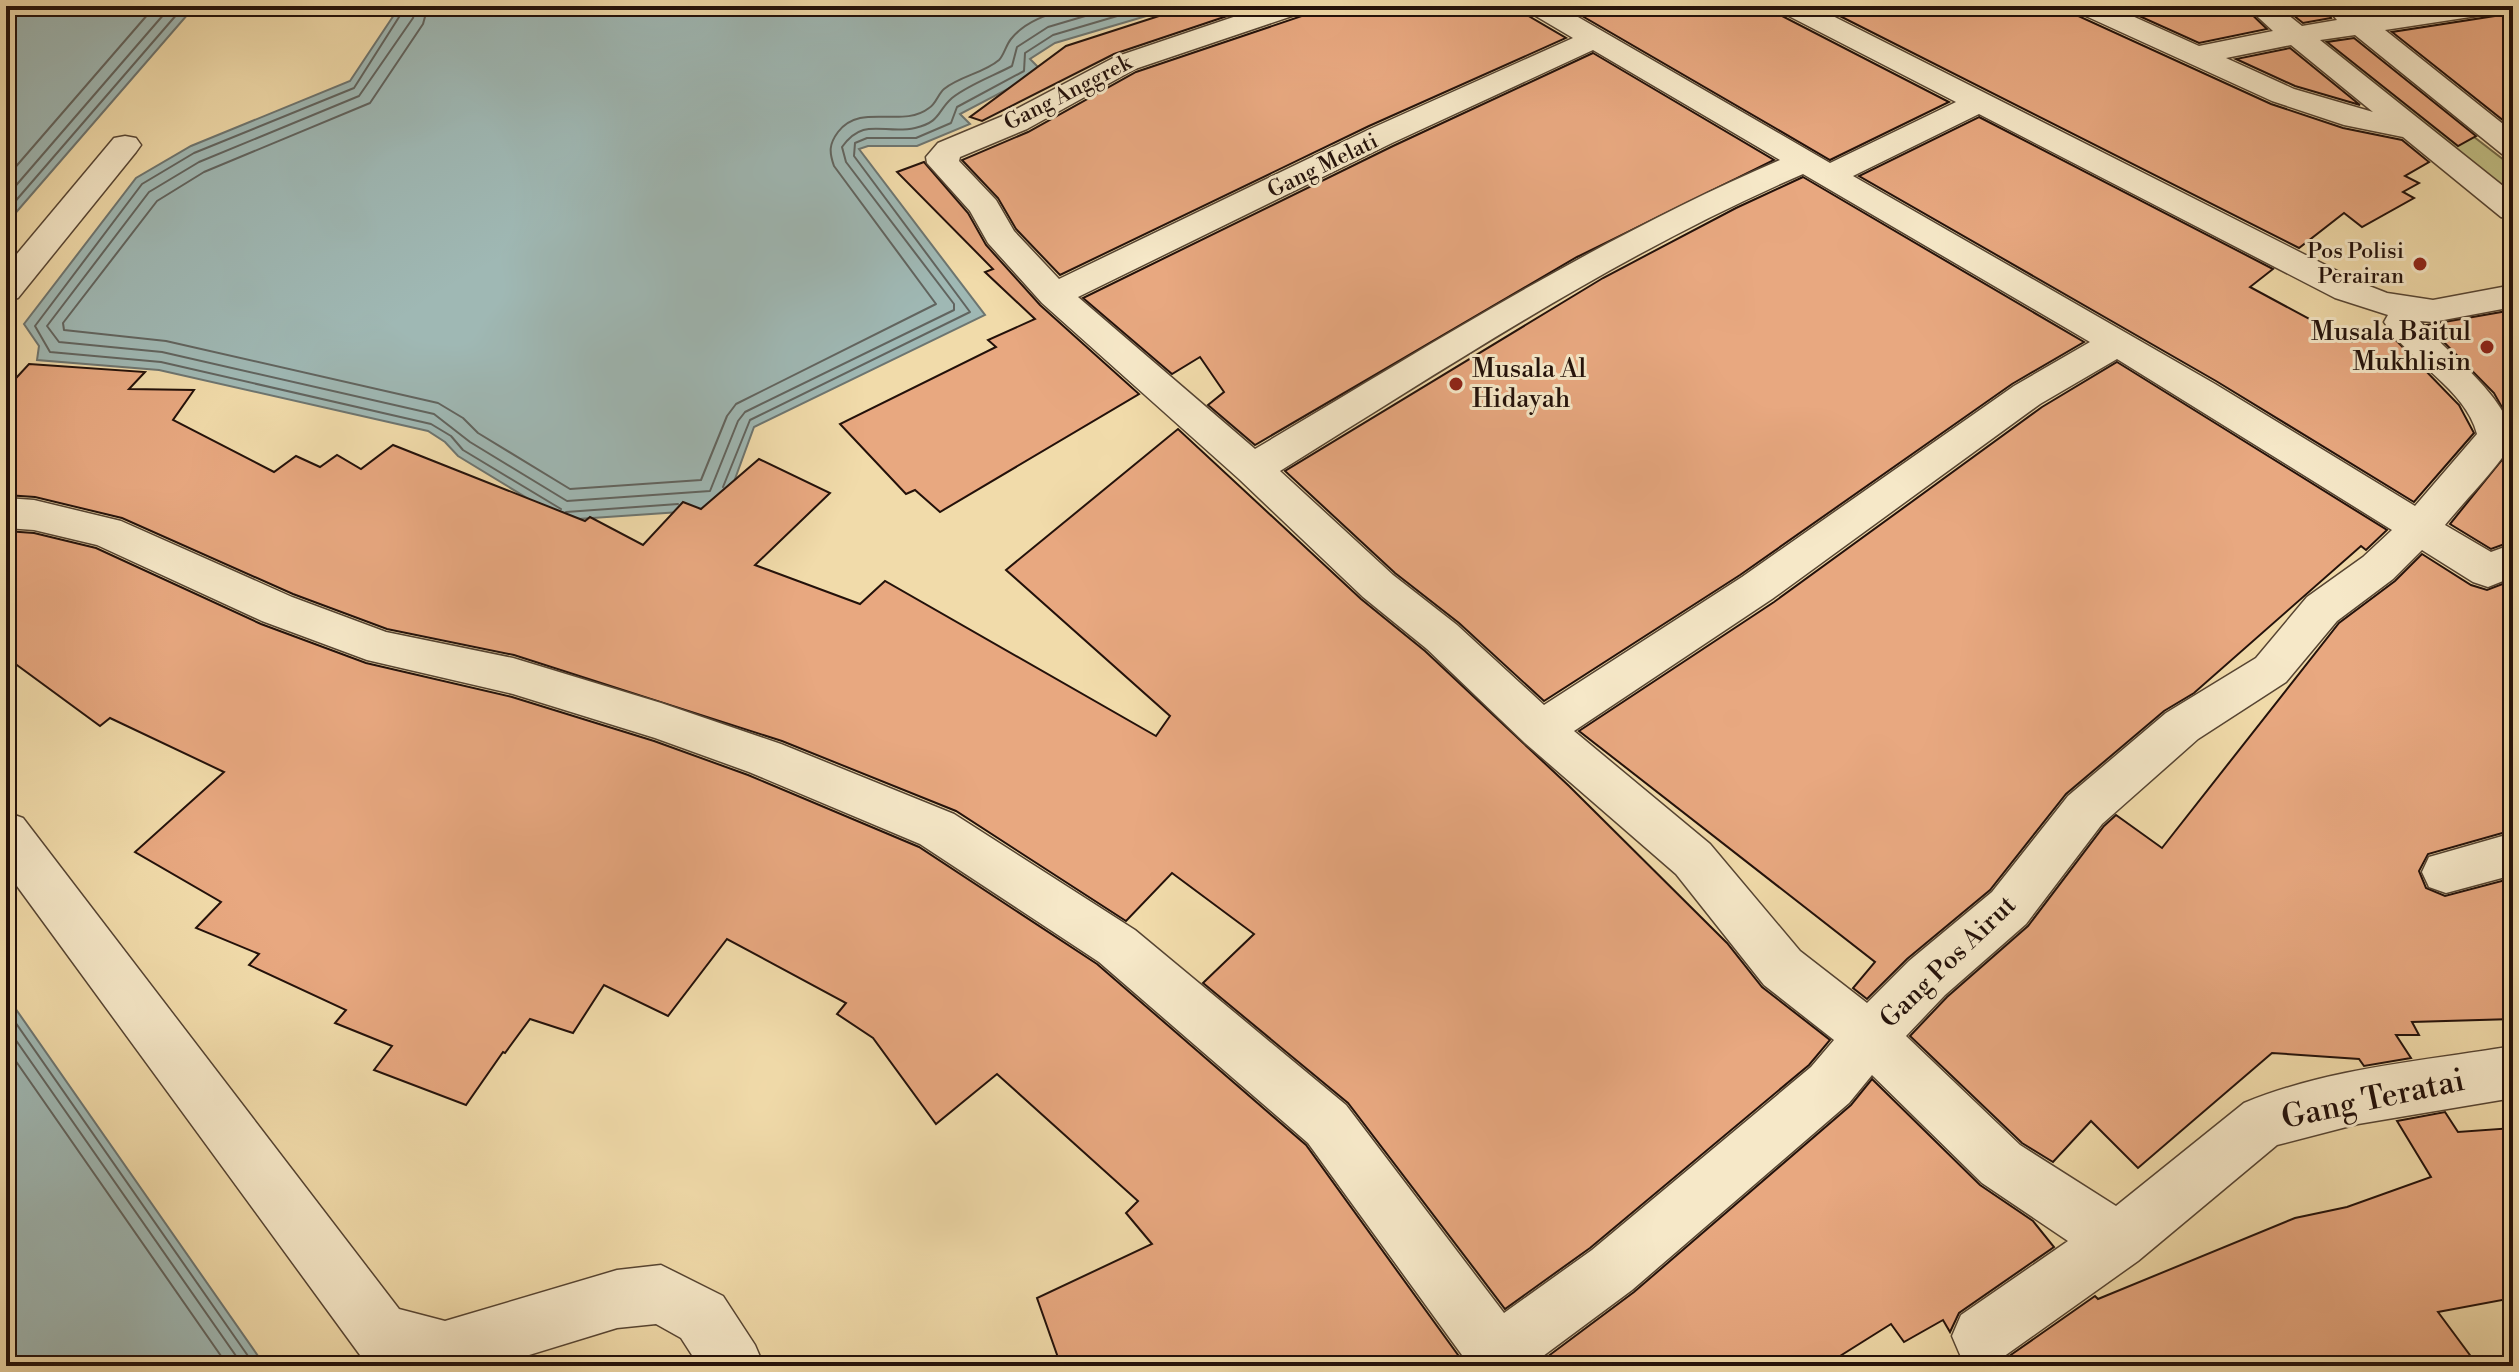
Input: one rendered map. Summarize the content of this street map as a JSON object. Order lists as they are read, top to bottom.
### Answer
{
  "streets": {
    "street": [
      "Gang Anggrek",
      "Gang Melati",
      "Gang Pos Airut",
      "Gang Teratai"
    ]
  },
  "crossings": [
    ["Gang Anggrek", "Gang Melati"]
  ],
  "places": ["Pos Polisi Perairan", "Musala Baitul Mukhlisin", "Musala Al Hidayah"]
}
